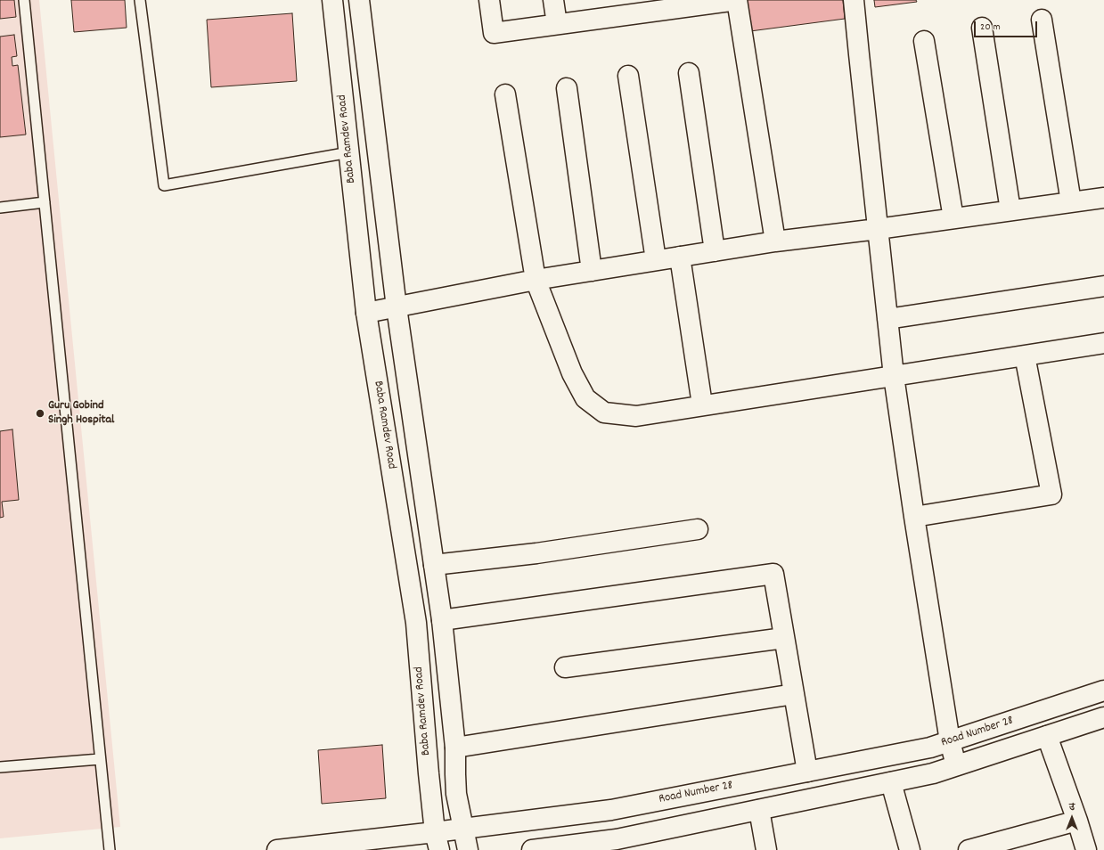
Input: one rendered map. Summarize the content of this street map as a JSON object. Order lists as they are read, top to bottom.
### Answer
{
  "streets": {
    "street": ["Baba Ramdev Road", "Road Number 28"]
  },
  "crossings": [
    ["Baba Ramdev Road", "Road Number 28"]
  ],
  "places": ["Guru Gobind Singh Hospital"],
  "scale_bar": "20 m",
  "north": "top"
}
